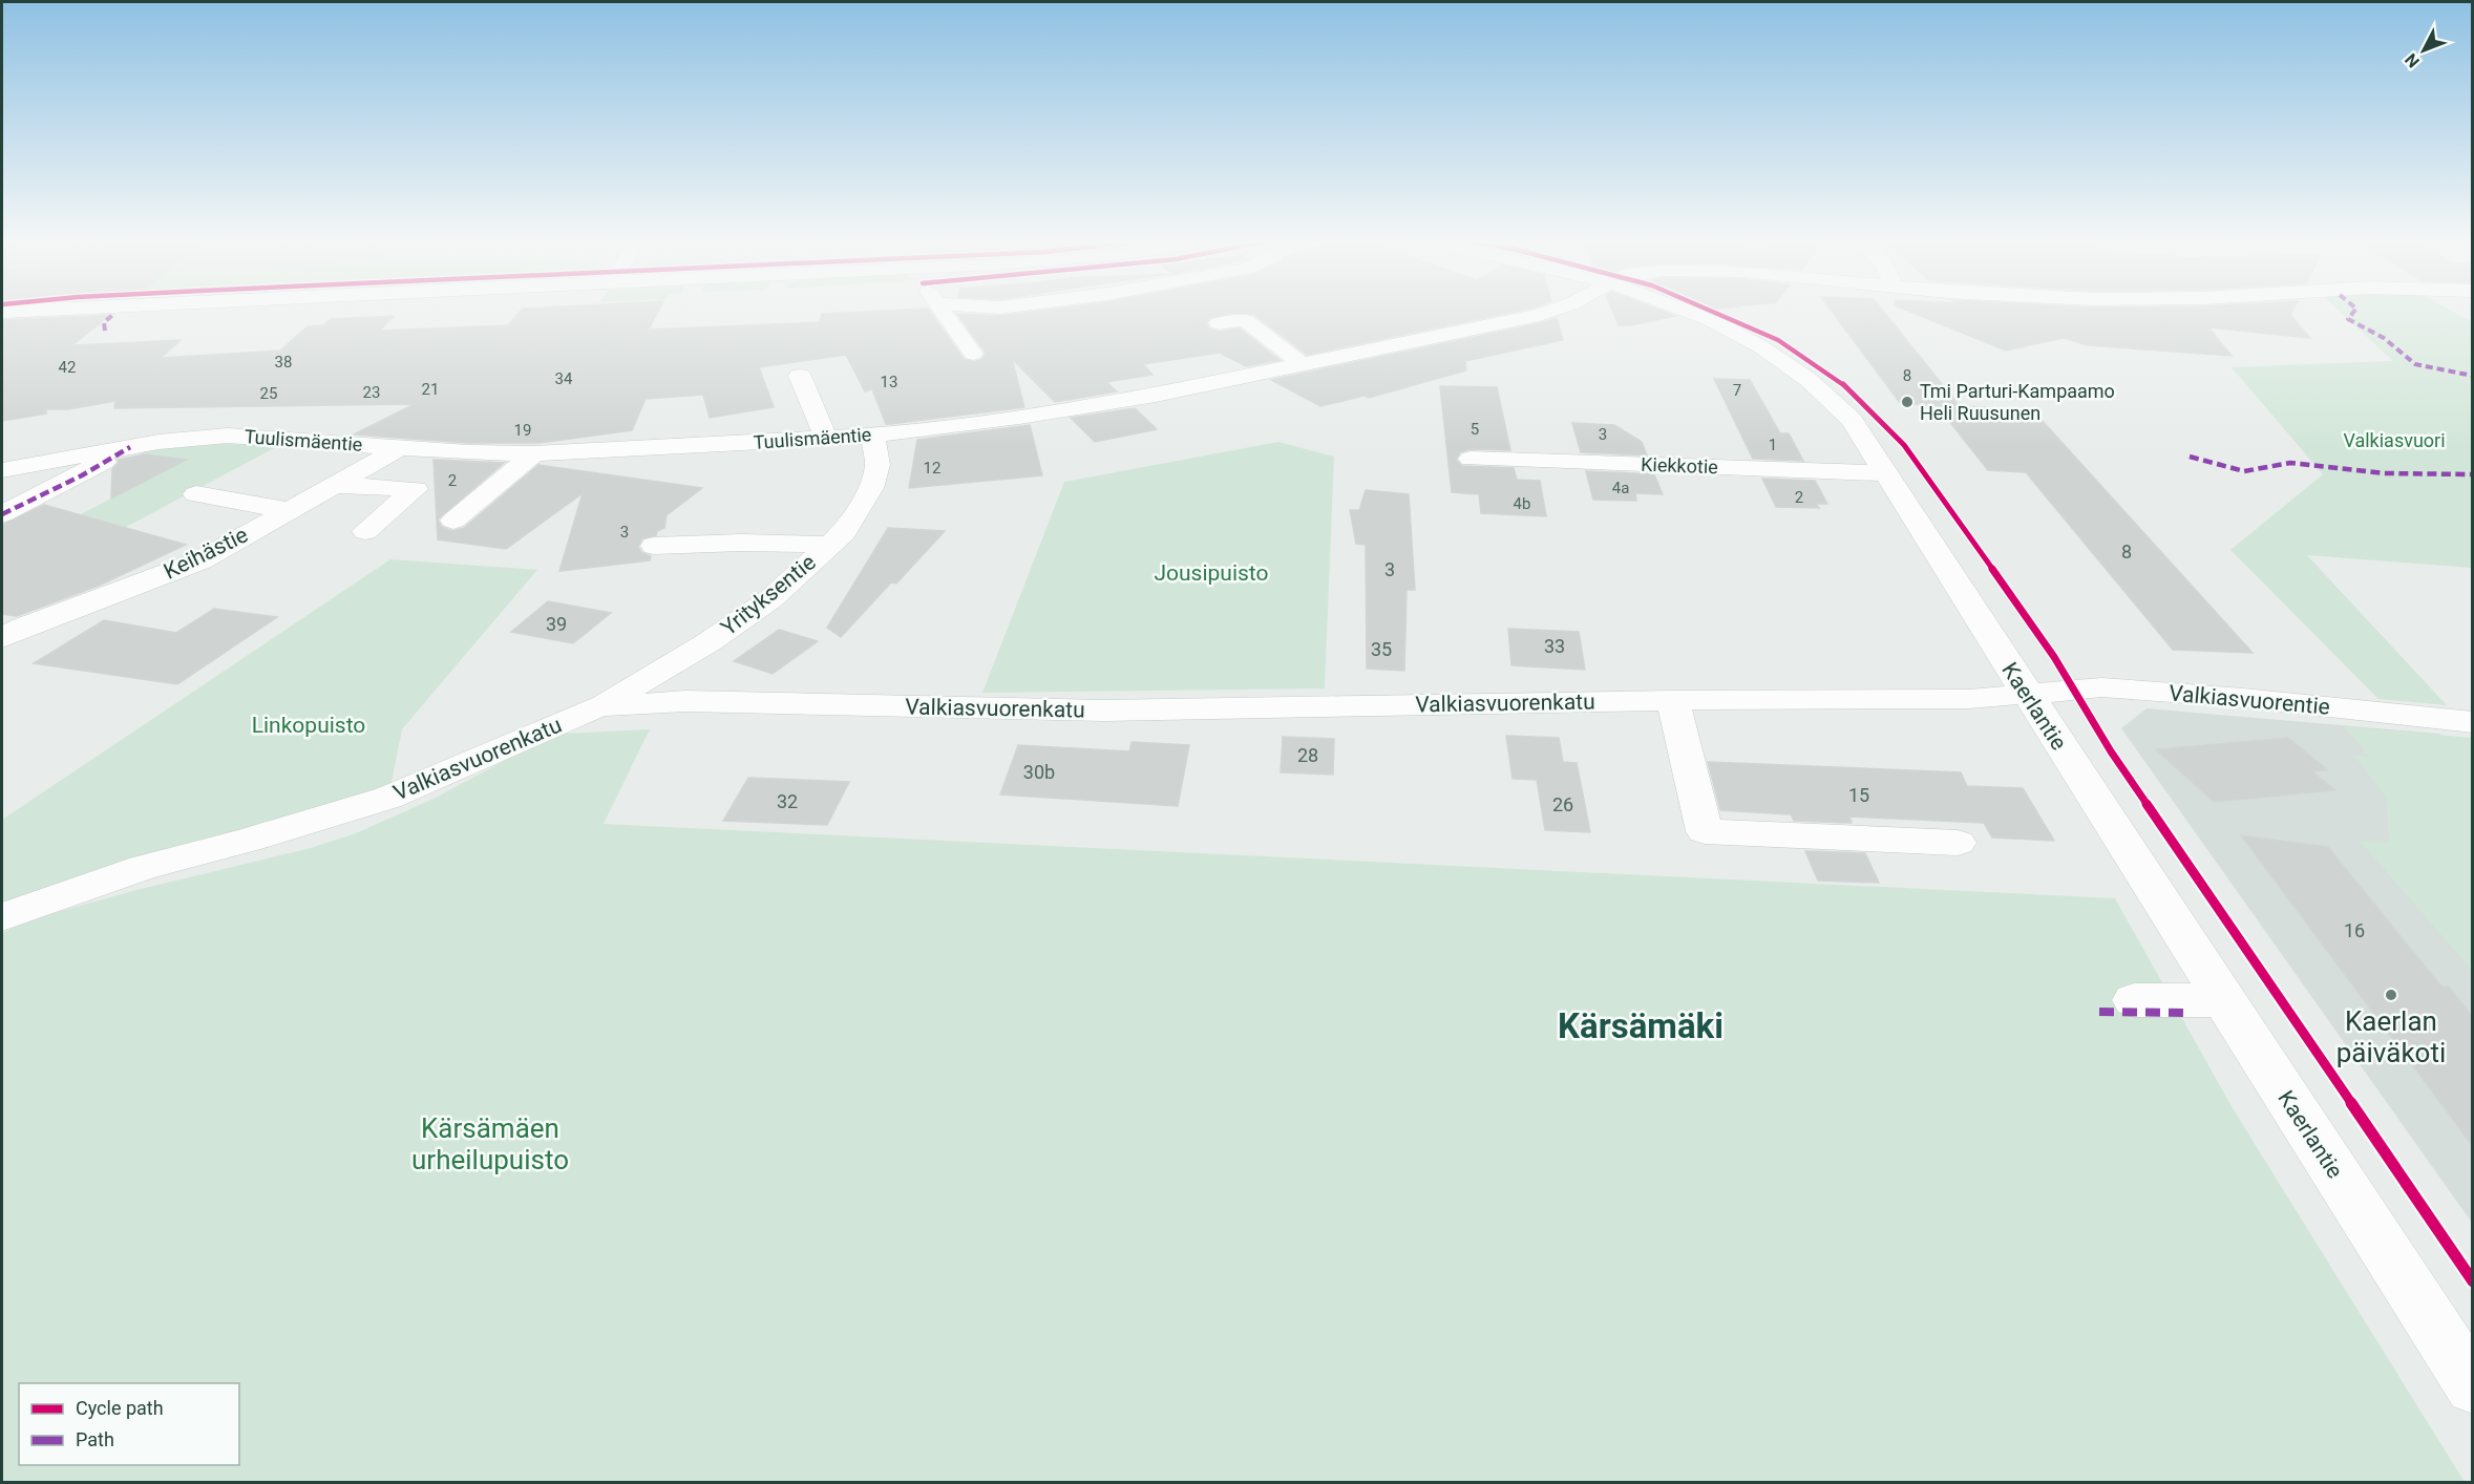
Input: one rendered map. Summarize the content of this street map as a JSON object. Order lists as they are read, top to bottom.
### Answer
{
  "streets": {
    "street": [
      "Tuulismäentie",
      "Kiekkotie",
      "Keihästie",
      "Yrityksentie",
      "Valkiasvuorentie",
      "Valkiasvuorenkatu",
      "Kaerlantie"
    ]
  },
  "crossings": [
    ["Tuulismäentie", "Keihästie"],
    ["Tuulismäentie", "Yrityksentie"],
    ["Kiekkotie", "Kaerlantie"],
    ["Yrityksentie", "Valkiasvuorenkatu"],
    ["Valkiasvuorentie", "Valkiasvuorenkatu"],
    ["Valkiasvuorentie", "Kaerlantie"],
    ["Valkiasvuorenkatu", "Kaerlantie"]
  ],
  "districts": ["Kärsämäki"],
  "parks": [
    "Valkiasvuori",
    "Jousipuisto",
    "Linkopuisto",
    "Kärsämäen urheilupuisto"
  ],
  "places": ["Tmi Parturi-Kampaamo Heli Ruusunen", "Kaerlan päiväkoti"],
  "house_numbers": [
    "38",
    "42",
    "8",
    "34",
    "13",
    "21",
    "7",
    "23",
    "25",
    "5",
    "19",
    "3",
    "1",
    "12",
    "2",
    "4a",
    "2",
    "4b",
    "3",
    "8",
    "3",
    "39",
    "33",
    "35",
    "28",
    "30b",
    "15",
    "32",
    "26",
    "16"
  ],
  "legend": ["Cycle path", "Path"],
  "north": "bottom left"
}
